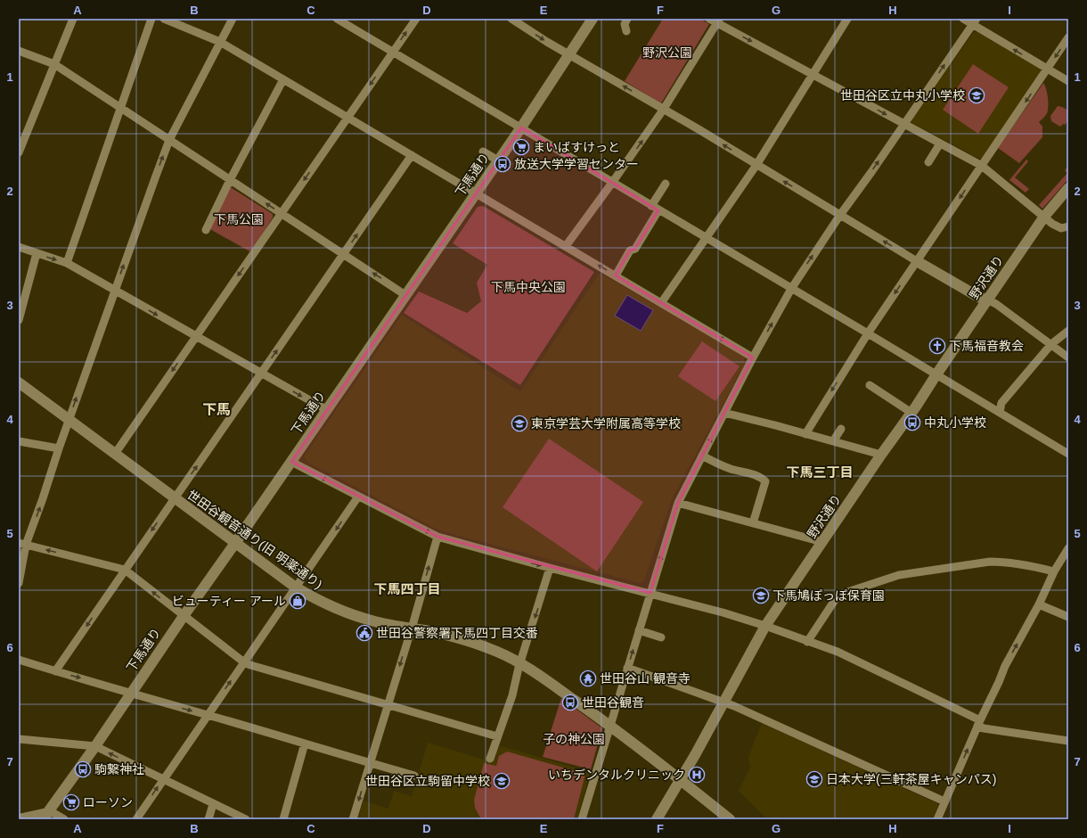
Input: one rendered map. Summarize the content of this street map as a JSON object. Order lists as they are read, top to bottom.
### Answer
{
  "streets": {
    "street": ["下馬通り", "野沢通り", "世田谷観音通り(旧 明薬通り)"]
  },
  "crossings": [
    ["下馬通り", "世田谷観音通り(旧 明薬通り)"],
    ["野沢通り", "世田谷観音通り(旧 明薬通り)"]
  ],
  "districts": ["下馬", "下馬三丁目", "下馬四丁目"],
  "parks": [
    "野沢公園",
    "下馬公園",
    "下馬中央公園",
    "子の神公園"
  ],
  "places": {
    "school or university": [
      "世田谷区立中丸小学校",
      "東京学芸大学附属高等学校",
      "下馬鳩ぽっぽ保育園",
      "日本大学(三軒茶屋キャンパス)",
      "世田谷区立駒留中学校"
    ],
    "supermarket": ["まいばすけっと", "ローソン"],
    "bus stop": [
      "放送大学学習センター",
      "中丸小学校",
      "世田谷観音",
      "駒繋神社"
    ],
    "church": ["下馬福音教会"],
    "shop": ["ビューティー アール"],
    "public building": ["世田谷警察署下馬四丁目交番"],
    "temple": ["世田谷山 観音寺"],
    "hospital": ["いちデンタルクリニック"]
  },
  "grid": {
    "columns": [
      "A",
      "B",
      "C",
      "D",
      "E",
      "F",
      "G",
      "H",
      "I"
    ],
    "rows": [
      "1",
      "2",
      "3",
      "4",
      "5",
      "6",
      "7"
    ]
  }
}
